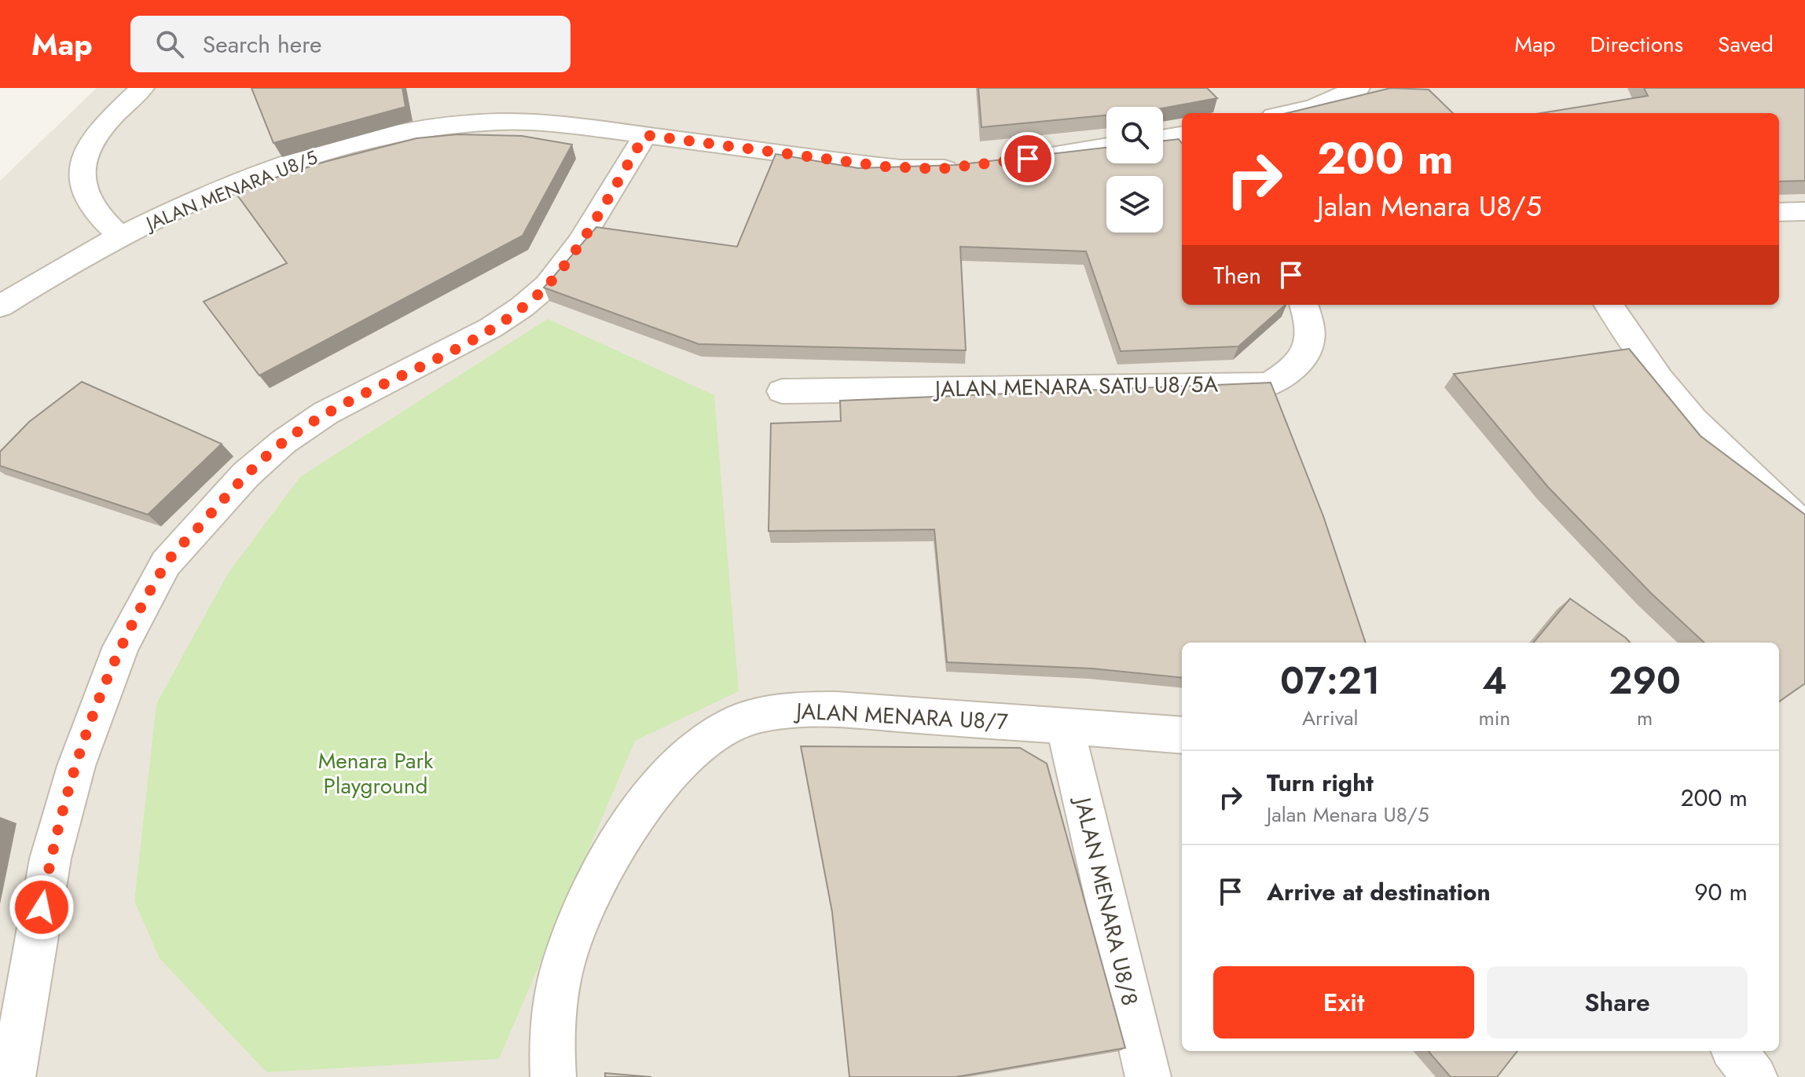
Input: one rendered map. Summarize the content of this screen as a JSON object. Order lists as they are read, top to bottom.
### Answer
{
  "streets": {
    "street": [
      "JALAN MENARA U8/5",
      "JALAN MENARA SATU U8/5A",
      "JALAN MENARA U8/7",
      "JALAN MENARA U8/8"
    ]
  },
  "crossings": [
    ["JALAN MENARA U8/7", "JALAN MENARA U8/8"]
  ],
  "parks": ["Menara Park Playground"],
  "page": {
    "header": "Map",
    "search": "Search here",
    "nav": ["Map", "Directions", "Saved"],
    "turn": ["200 m", "Jalan Menara U8/5"],
    "then": "Then",
    "eta": [
      "07:21",
      "Arrival",
      "4",
      "min",
      "290",
      "m"
    ],
    "list": [
      {
        "name": "Turn right",
        "note": "Jalan Menara U8/5",
        "value": "200 m"
      },
      {
        "name": "Arrive at destination",
        "value": "90 m"
      }
    ],
    "buttons": ["Exit", "Share"]
  }
}
